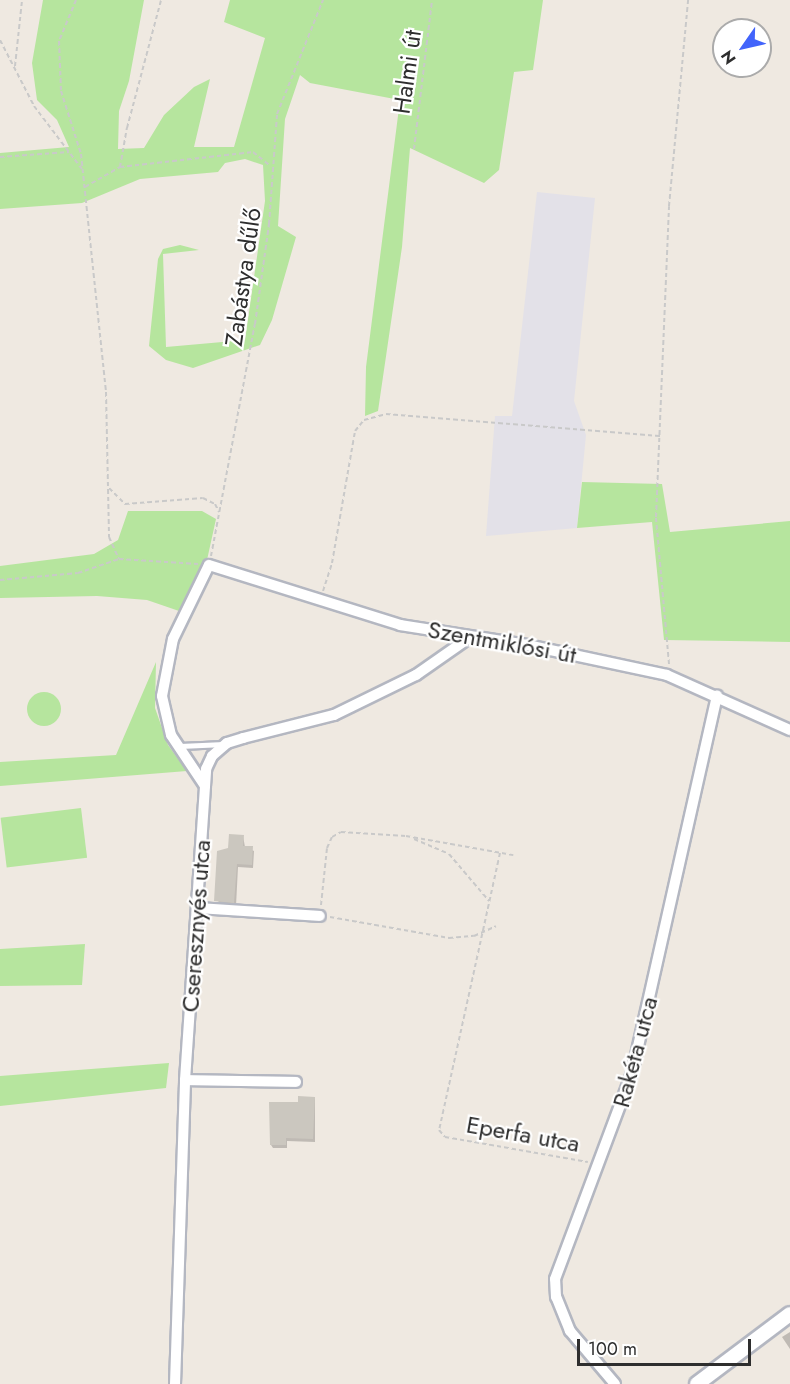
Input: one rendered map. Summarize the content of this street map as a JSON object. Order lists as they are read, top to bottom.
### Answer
{
  "streets": {
    "street": ["Szentmiklósi út", "Cseresznyés utca", "Rakéta utca"],
    "path": ["Halmi út", "Zabástya dűlő", "Eperfa utca"]
  },
  "crossings": [
    ["Zabástya dűlő", "Szentmiklósi út"],
    ["Szentmiklósi út", "Rakéta utca"],
    ["Rakéta utca", "Eperfa utca"]
  ],
  "scale_bar": "100 m",
  "north": "bottom left"
}
